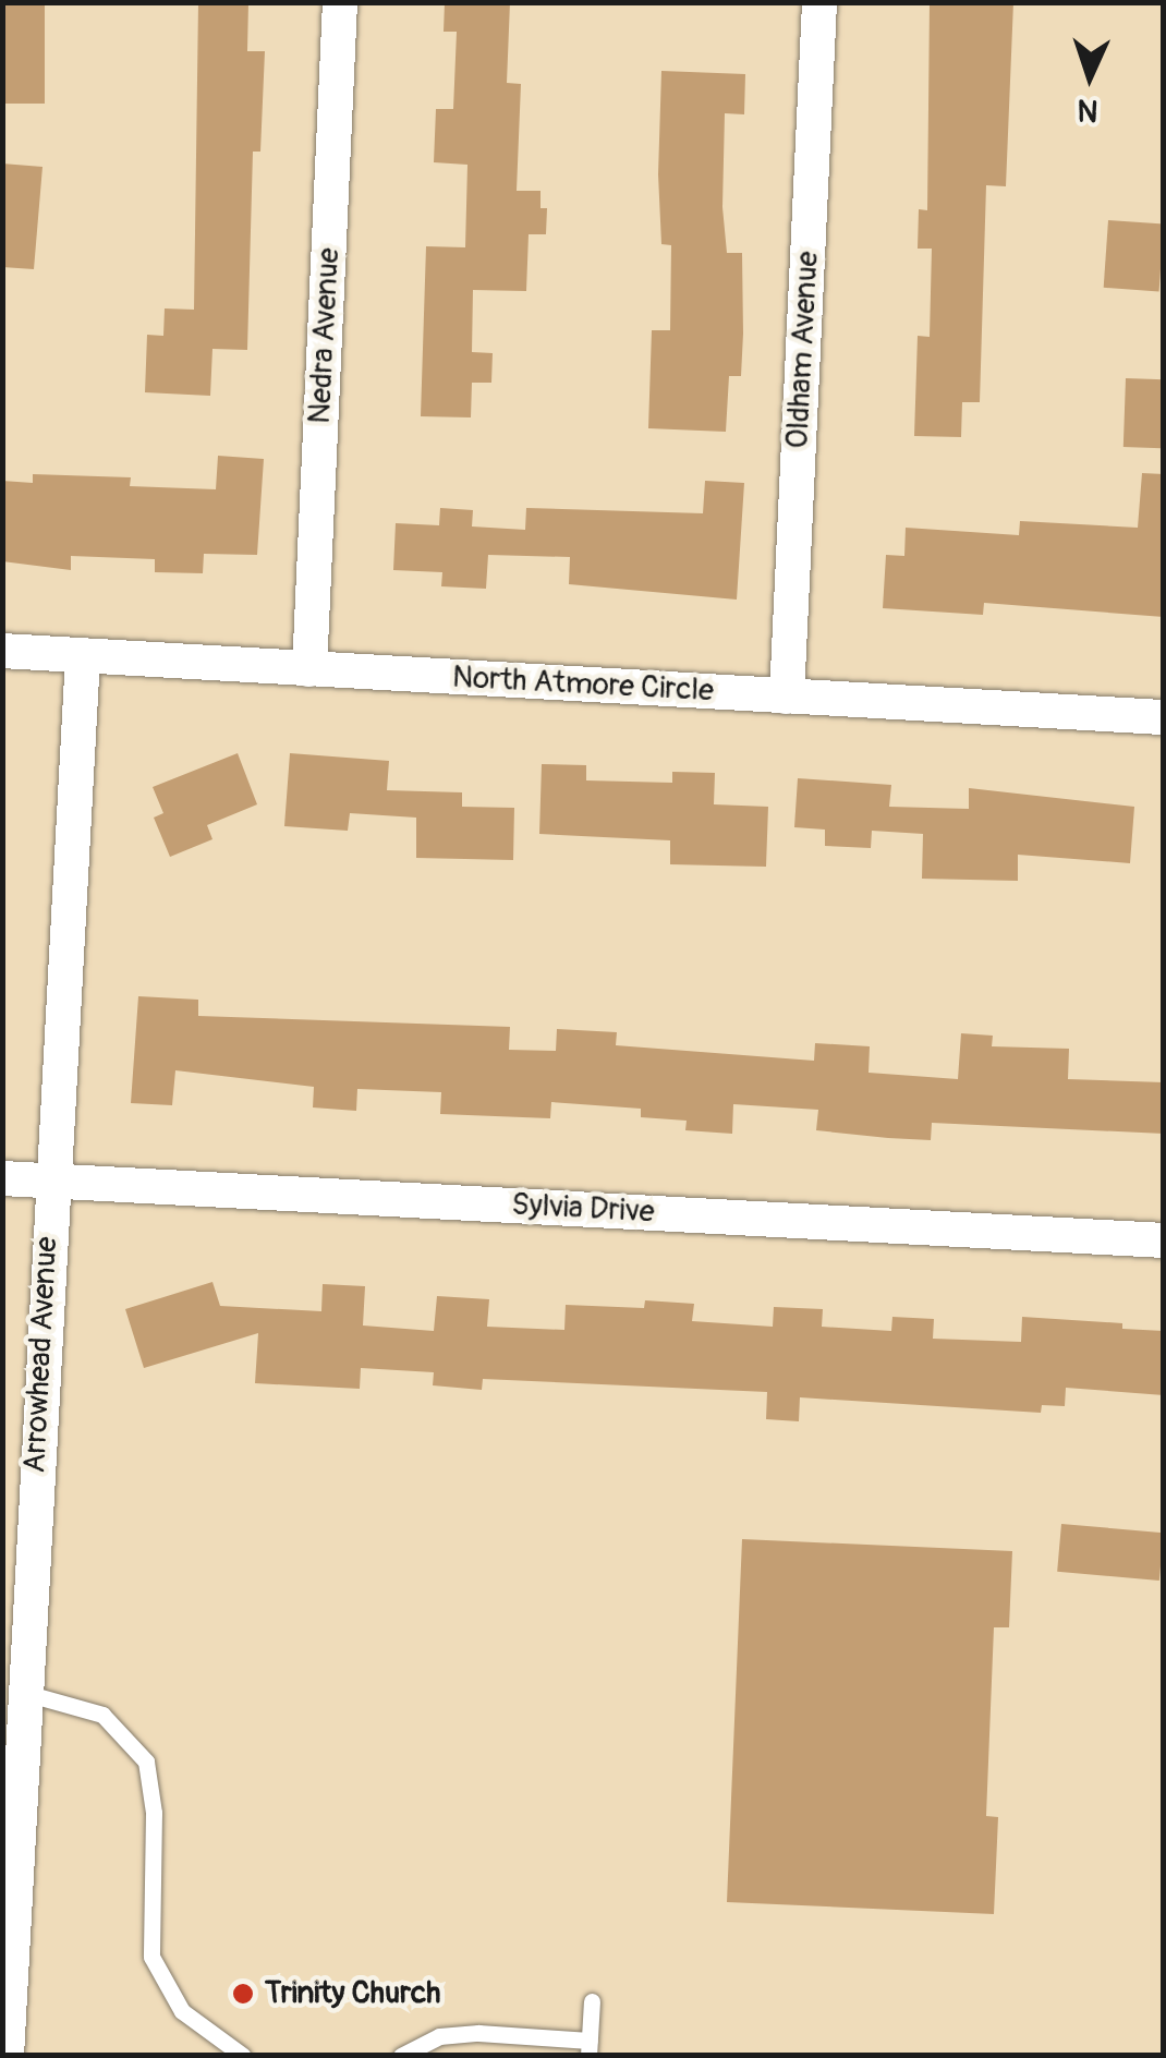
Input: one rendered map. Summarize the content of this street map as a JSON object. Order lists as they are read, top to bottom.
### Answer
{
  "streets": {
    "street": [
      "Nedra Avenue",
      "Oldham Avenue",
      "North Atmore Circle",
      "Sylvia Drive",
      "Arrowhead Avenue"
    ]
  },
  "crossings": [
    ["Nedra Avenue", "North Atmore Circle"],
    ["Oldham Avenue", "North Atmore Circle"],
    ["North Atmore Circle", "Arrowhead Avenue"],
    ["Sylvia Drive", "Arrowhead Avenue"]
  ],
  "places": ["Trinity Church"],
  "north": "bottom"
}
